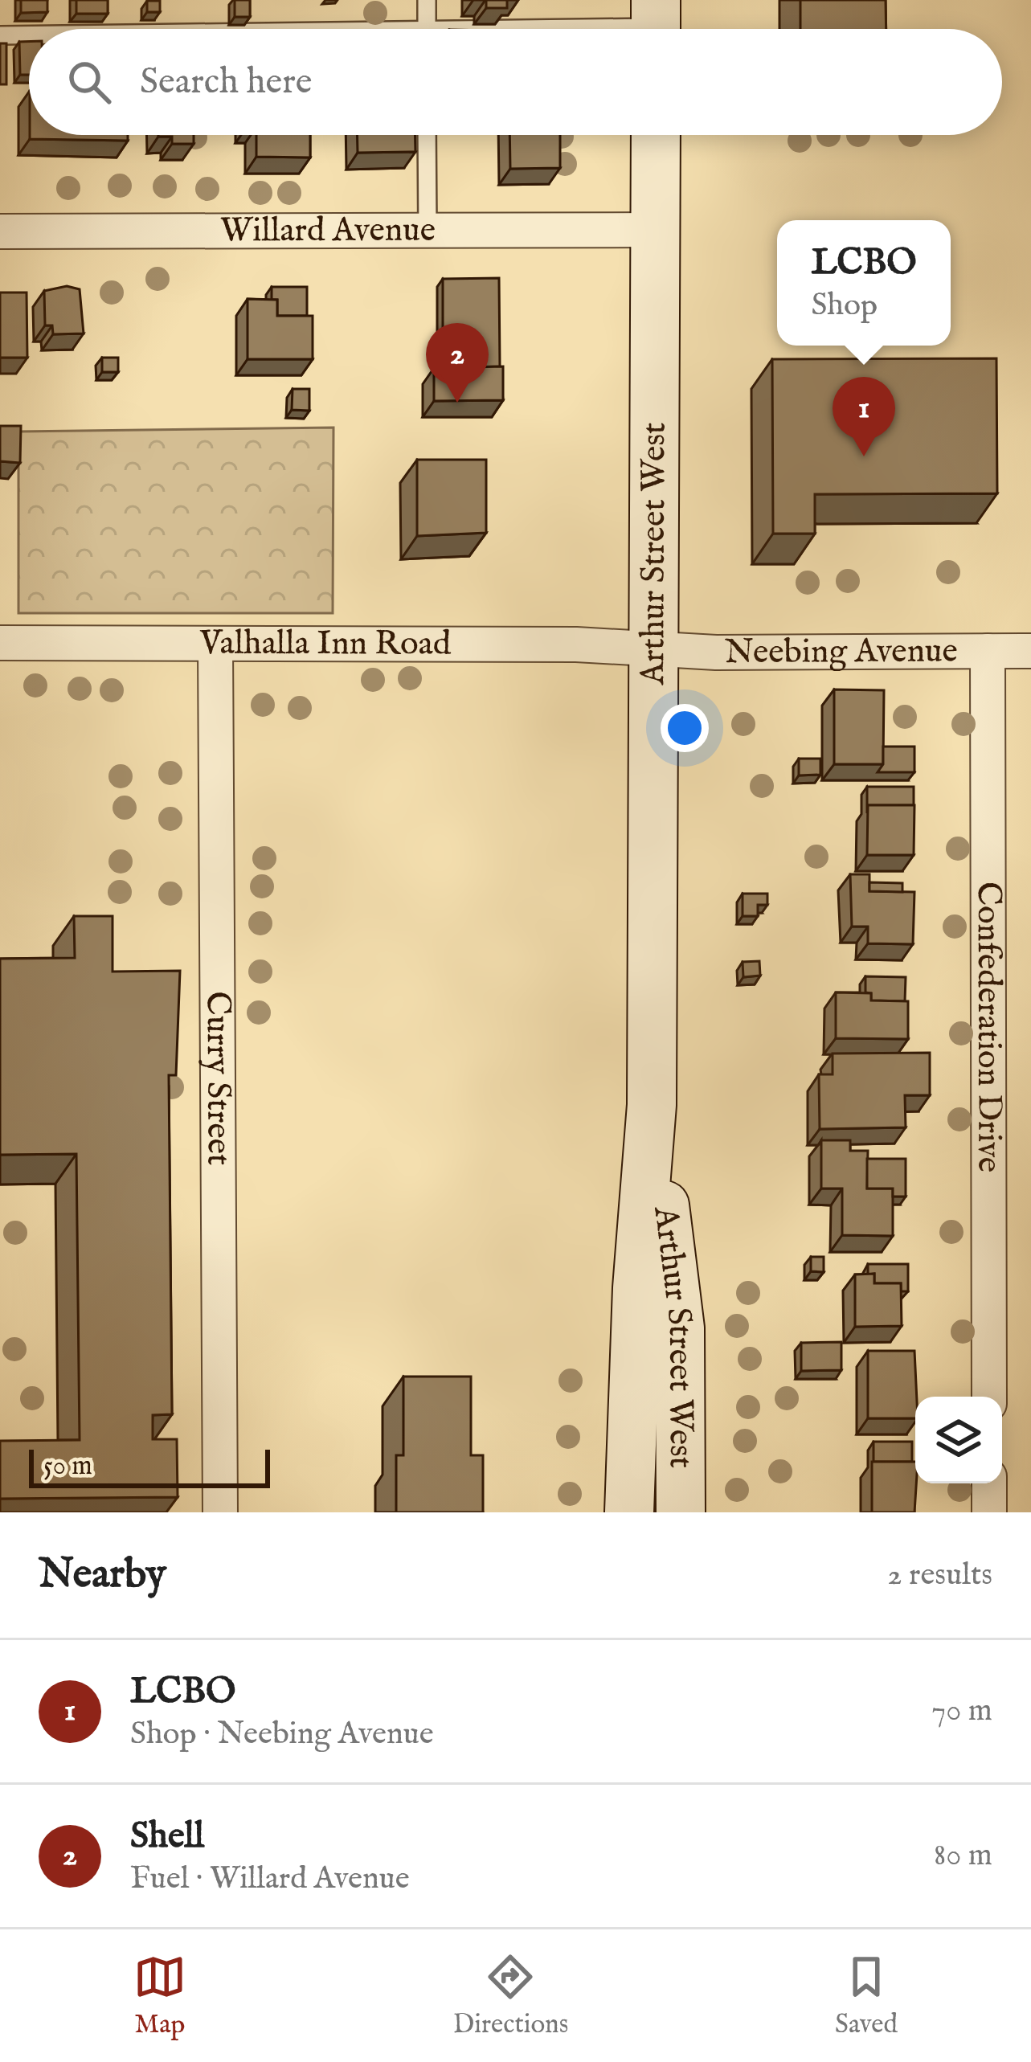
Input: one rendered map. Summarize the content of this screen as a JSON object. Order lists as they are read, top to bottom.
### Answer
{
  "streets": {
    "main road": ["Arthur Street West"],
    "street": [
      "Willard Avenue",
      "Valhalla Inn Road",
      "Neebing Avenue",
      "Confederation Drive",
      "Curry Street"
    ]
  },
  "crossings": [
    ["Willard Avenue", "Arthur Street West"],
    ["Arthur Street West", "Valhalla Inn Road"],
    ["Arthur Street West", "Neebing Avenue"],
    ["Valhalla Inn Road", "Neebing Avenue"],
    ["Valhalla Inn Road", "Curry Street"],
    ["Neebing Avenue", "Confederation Drive"]
  ],
  "scale_bar": "50 m",
  "page": {
    "search": "Search here",
    "popup": ["LCBO", "Shop"],
    "pins": ["2", "1"],
    "scale": "50 m",
    "heading": ["Nearby", "2 results"],
    "list": [
      {
        "mark": "1",
        "name": "LCBO",
        "note": "Shop · Neebing Avenue",
        "value": "70 m"
      },
      {
        "mark": "2",
        "name": "Shell",
        "note": "Fuel · Willard Avenue",
        "value": "80 m"
      }
    ],
    "nav": ["Map", "Directions", "Saved"]
  }
}
